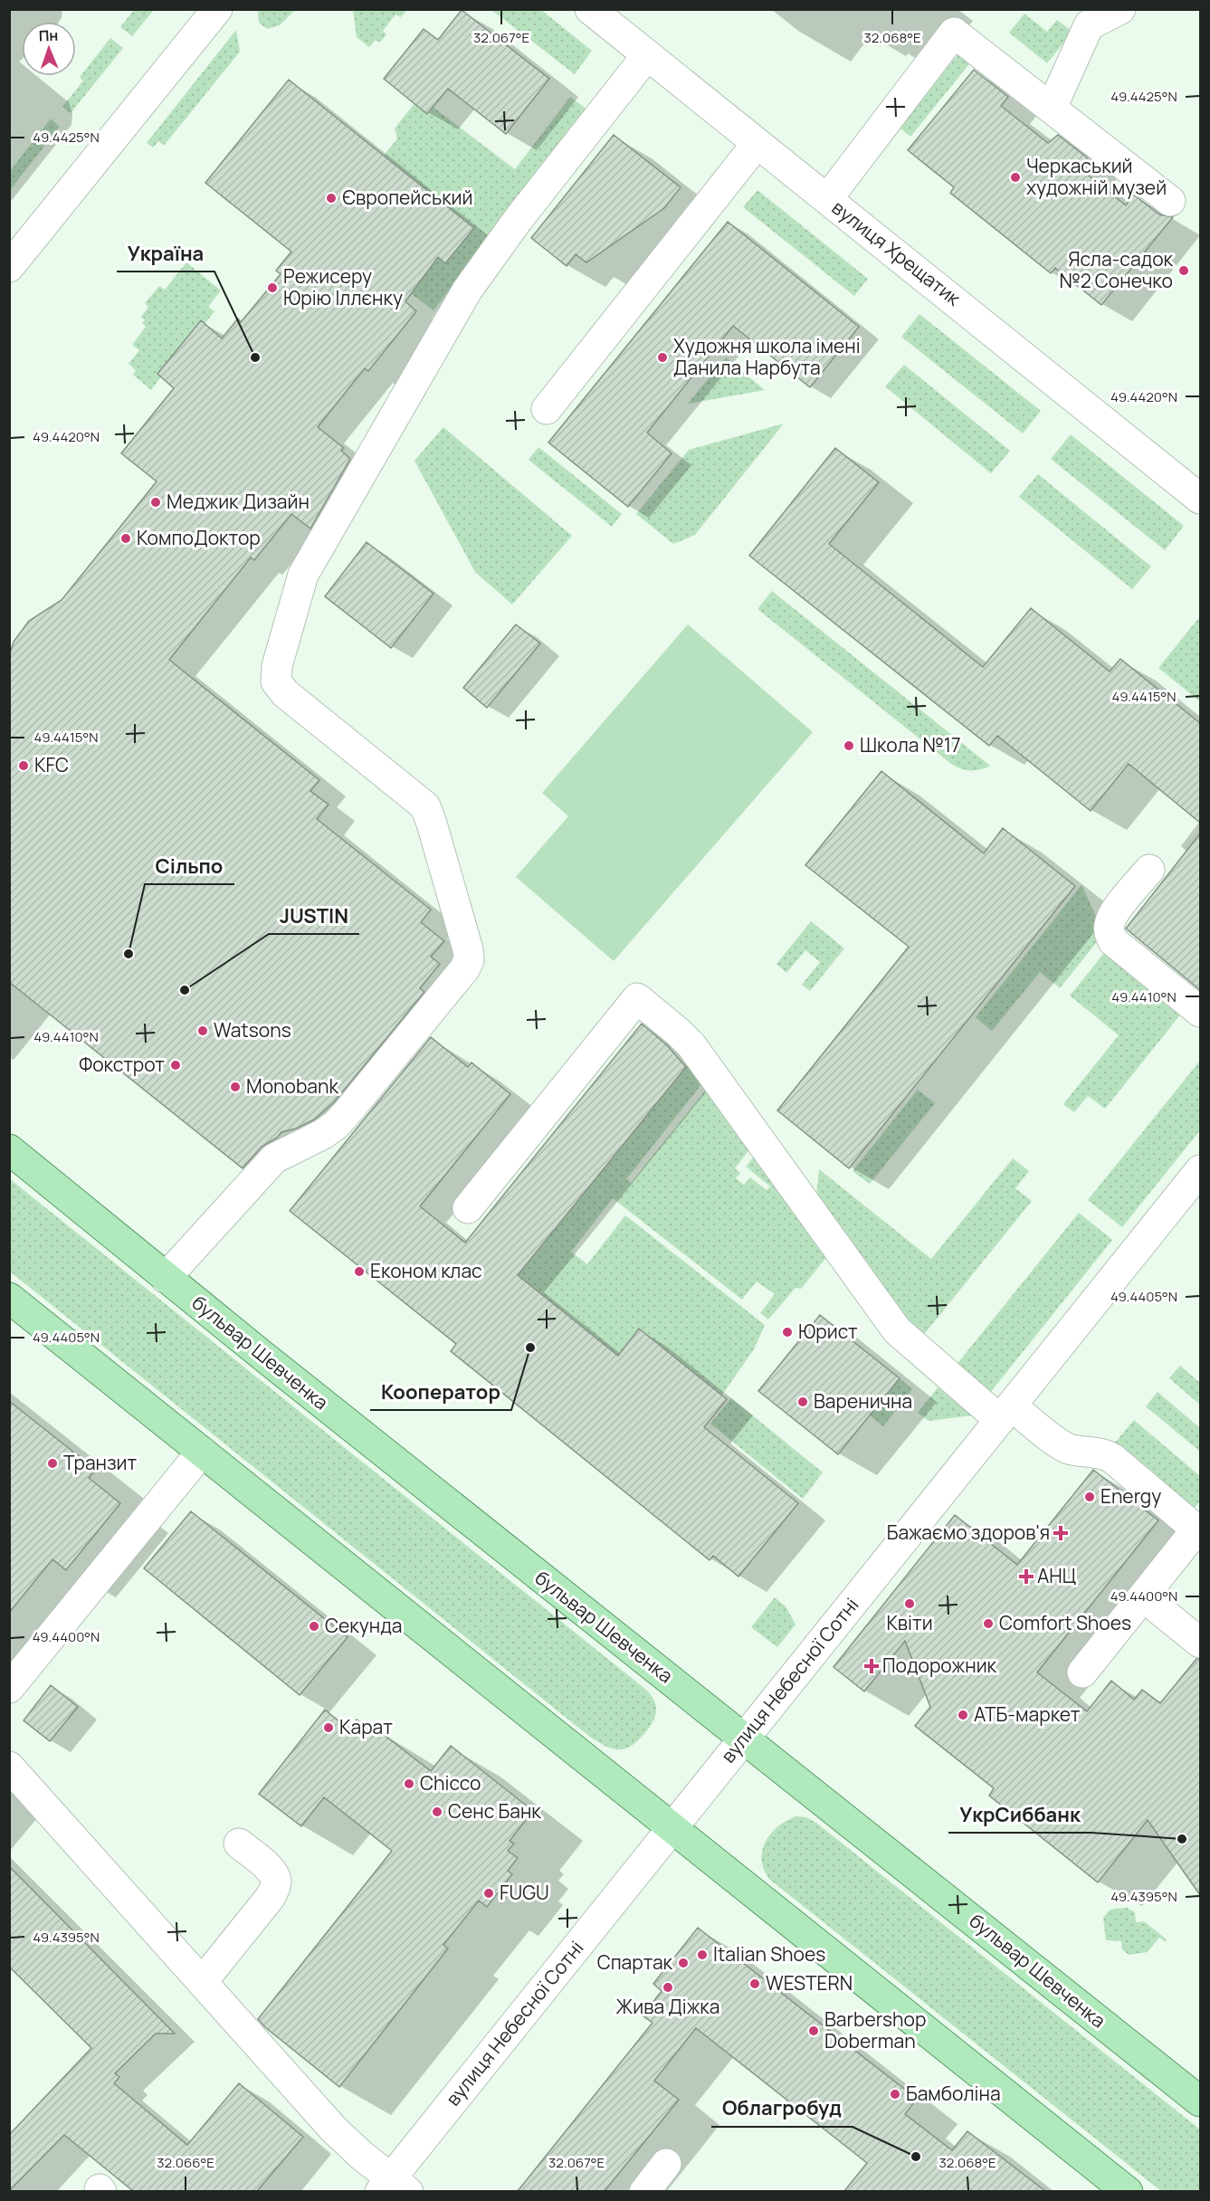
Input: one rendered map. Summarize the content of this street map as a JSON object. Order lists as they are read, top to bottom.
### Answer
{
  "streets": {
    "main road": ["бульвар Шевченка"],
    "street": ["вулиця Хрещатик", "вулиця Небесної Сотні"]
  },
  "crossings": [
    ["бульвар Шевченка", "вулиця Небесної Сотні"]
  ],
  "places": {
    "other": [
      "Черкаський художній музей",
      "Європейський",
      "Ясла-садок №2 Сонечко",
      "Режисеру Юрію Іллєнку",
      "Україна",
      "Художня школа імені Данила Нарбута",
      "Меджик Дизайн",
      "КомпоДоктор",
      "Школа №17",
      "KFC",
      "Сільпо",
      "JUSTIN",
      "Watsons",
      "Фокстрот",
      "Monobank",
      "Економ клас",
      "Юрист",
      "Кооператор",
      "Варенична",
      "Транзит",
      "Energy",
      "Квіти",
      "Comfort Shoes",
      "Секунда",
      "АТБ-маркет",
      "Карат",
      "Chicco",
      "Сенс Банк",
      "УкрСиббанк",
      "FUGU",
      "Italian Shoes",
      "Спартак",
      "WESTERN",
      "Жива Діжка",
      "Barbershop Doberman",
      "Бамболіна",
      "Облагробуд"
    ],
    "health": ["Бажаємо здоров'я", "АНЦ", "Подорожник"]
  },
  "north": "top",
  "coordinates": [
    "32.067°E",
    "32.068°E",
    "49.4425°N",
    "49.4420°N",
    "49.4415°N",
    "49.4410°N",
    "49.4405°N",
    "49.4400°N",
    "49.4395°N",
    "32.066°E"
  ]
}
